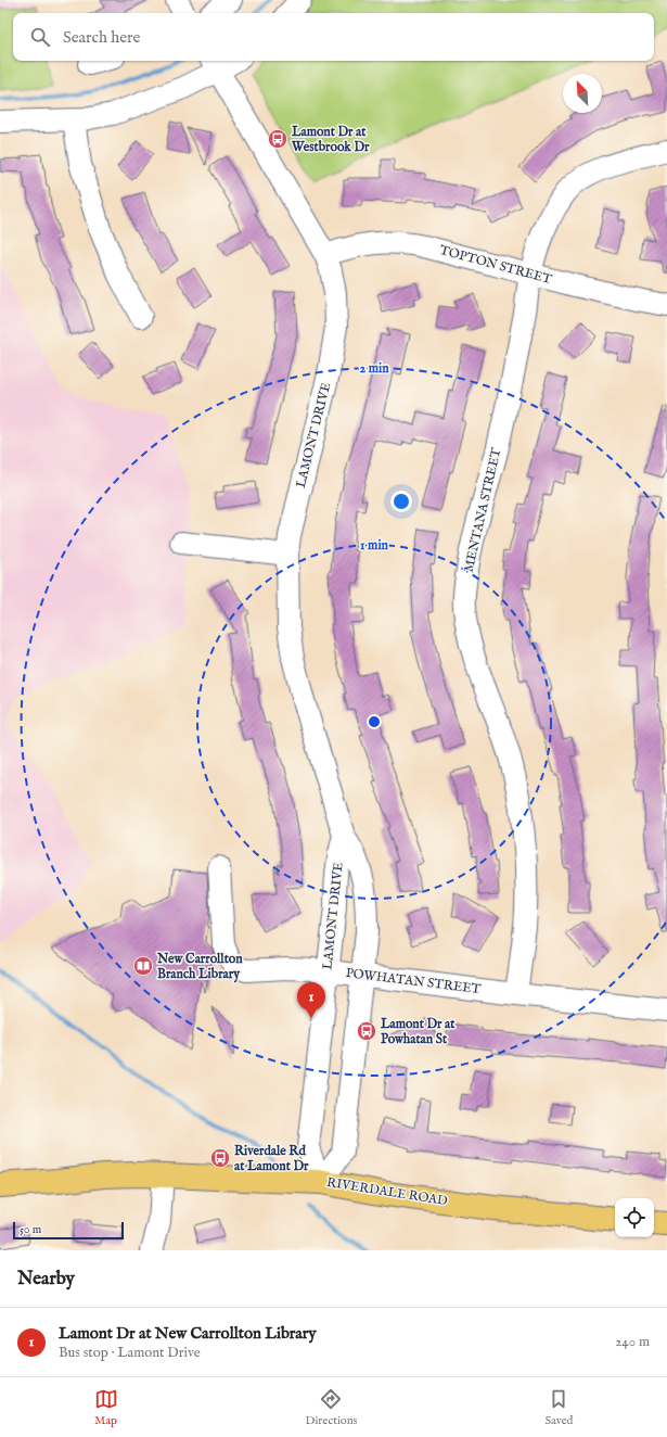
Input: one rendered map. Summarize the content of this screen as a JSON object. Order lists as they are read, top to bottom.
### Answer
{
  "streets": {
    "main road": ["RIVERDALE ROAD"],
    "street": [
      "TOPTON STREET",
      "LAMONT DRIVE",
      "MENTANA STREET",
      "POWHATAN STREET"
    ]
  },
  "crossings": [
    ["TOPTON STREET", "LAMONT DRIVE"],
    ["TOPTON STREET", "MENTANA STREET"],
    ["LAMONT DRIVE", "POWHATAN STREET"],
    ["LAMONT DRIVE", "RIVERDALE ROAD"],
    ["MENTANA STREET", "POWHATAN STREET"]
  ],
  "places": {
    "bus stop": ["Lamont Dr at Westbrook Dr", "Lamont Dr at Powhatan St", "Riverdale Rd at Lamont Dr"],
    "library": ["New Carrollton Branch Library"]
  },
  "scale_bar": "50 m",
  "north": "top left",
  "page": {
    "search": "Search here",
    "pins": "1",
    "scale": "50 m",
    "heading": "Nearby",
    "list": [
      {
        "mark": "1",
        "name": "Lamont Dr at New Carrollton Library",
        "note": "Bus stop · Lamont Drive",
        "value": "240 m"
      }
    ],
    "nav": ["Map", "Directions", "Saved"]
  },
  "rings": ["2 min", "1 min"]
}
